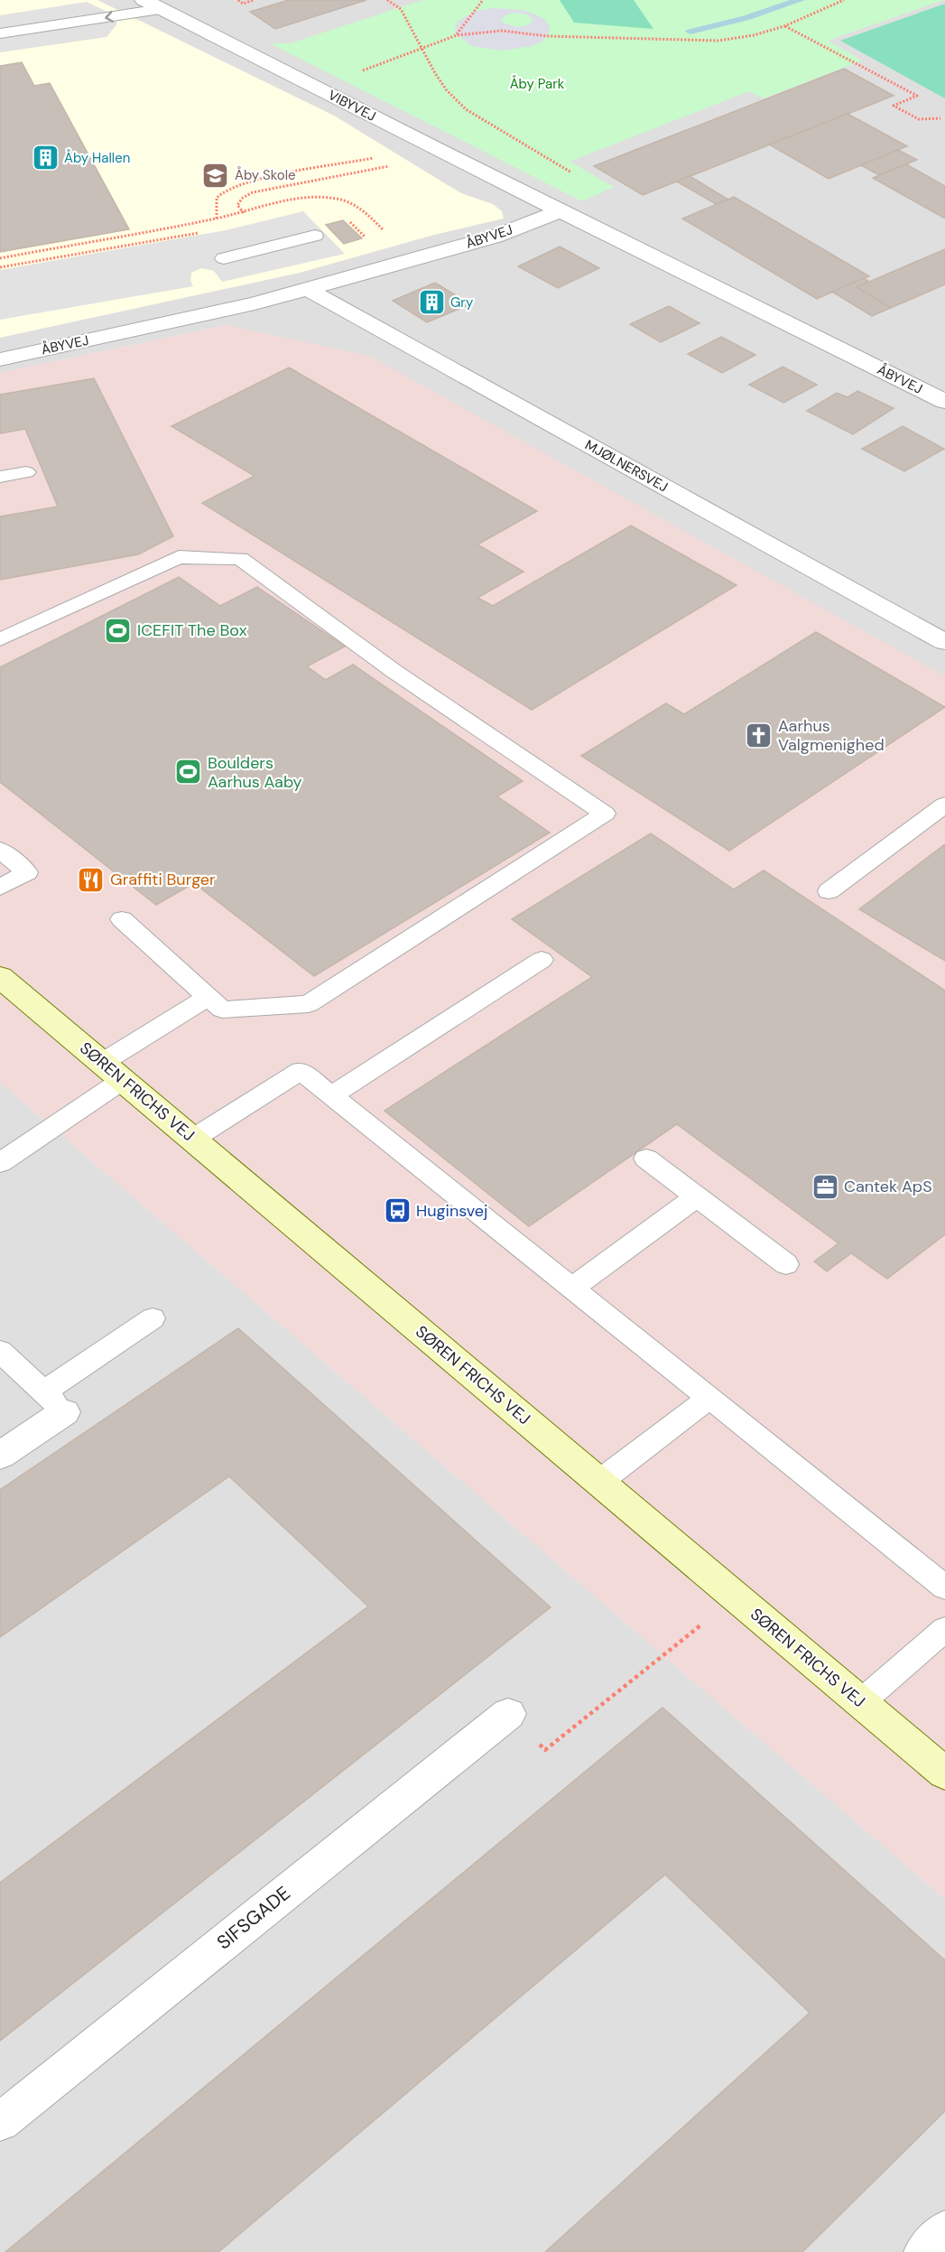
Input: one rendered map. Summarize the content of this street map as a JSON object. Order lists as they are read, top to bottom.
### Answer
{
  "streets": {
    "street": [
      "VIBYVEJ",
      "ÅBYVEJ",
      "MJØLNERSVEJ",
      "SØREN FRICHS VEJ",
      "SIFSGADE"
    ]
  },
  "crossings": [
    ["VIBYVEJ", "ÅBYVEJ"],
    ["ÅBYVEJ", "MJØLNERSVEJ"]
  ],
  "parks": ["Åby Park"],
  "places": {
    "building": ["Åby Hallen", "Gry"],
    "school or university": ["Åby Skole"],
    "sports": ["ICEFIT The Box", "Boulders Aarhus Aaby"],
    "church": ["Aarhus Valgmenighed"],
    "restaurant": ["Graffiti Burger"],
    "office": ["Cantek ApS"],
    "bus stop": ["Huginsvej"]
  }
}
